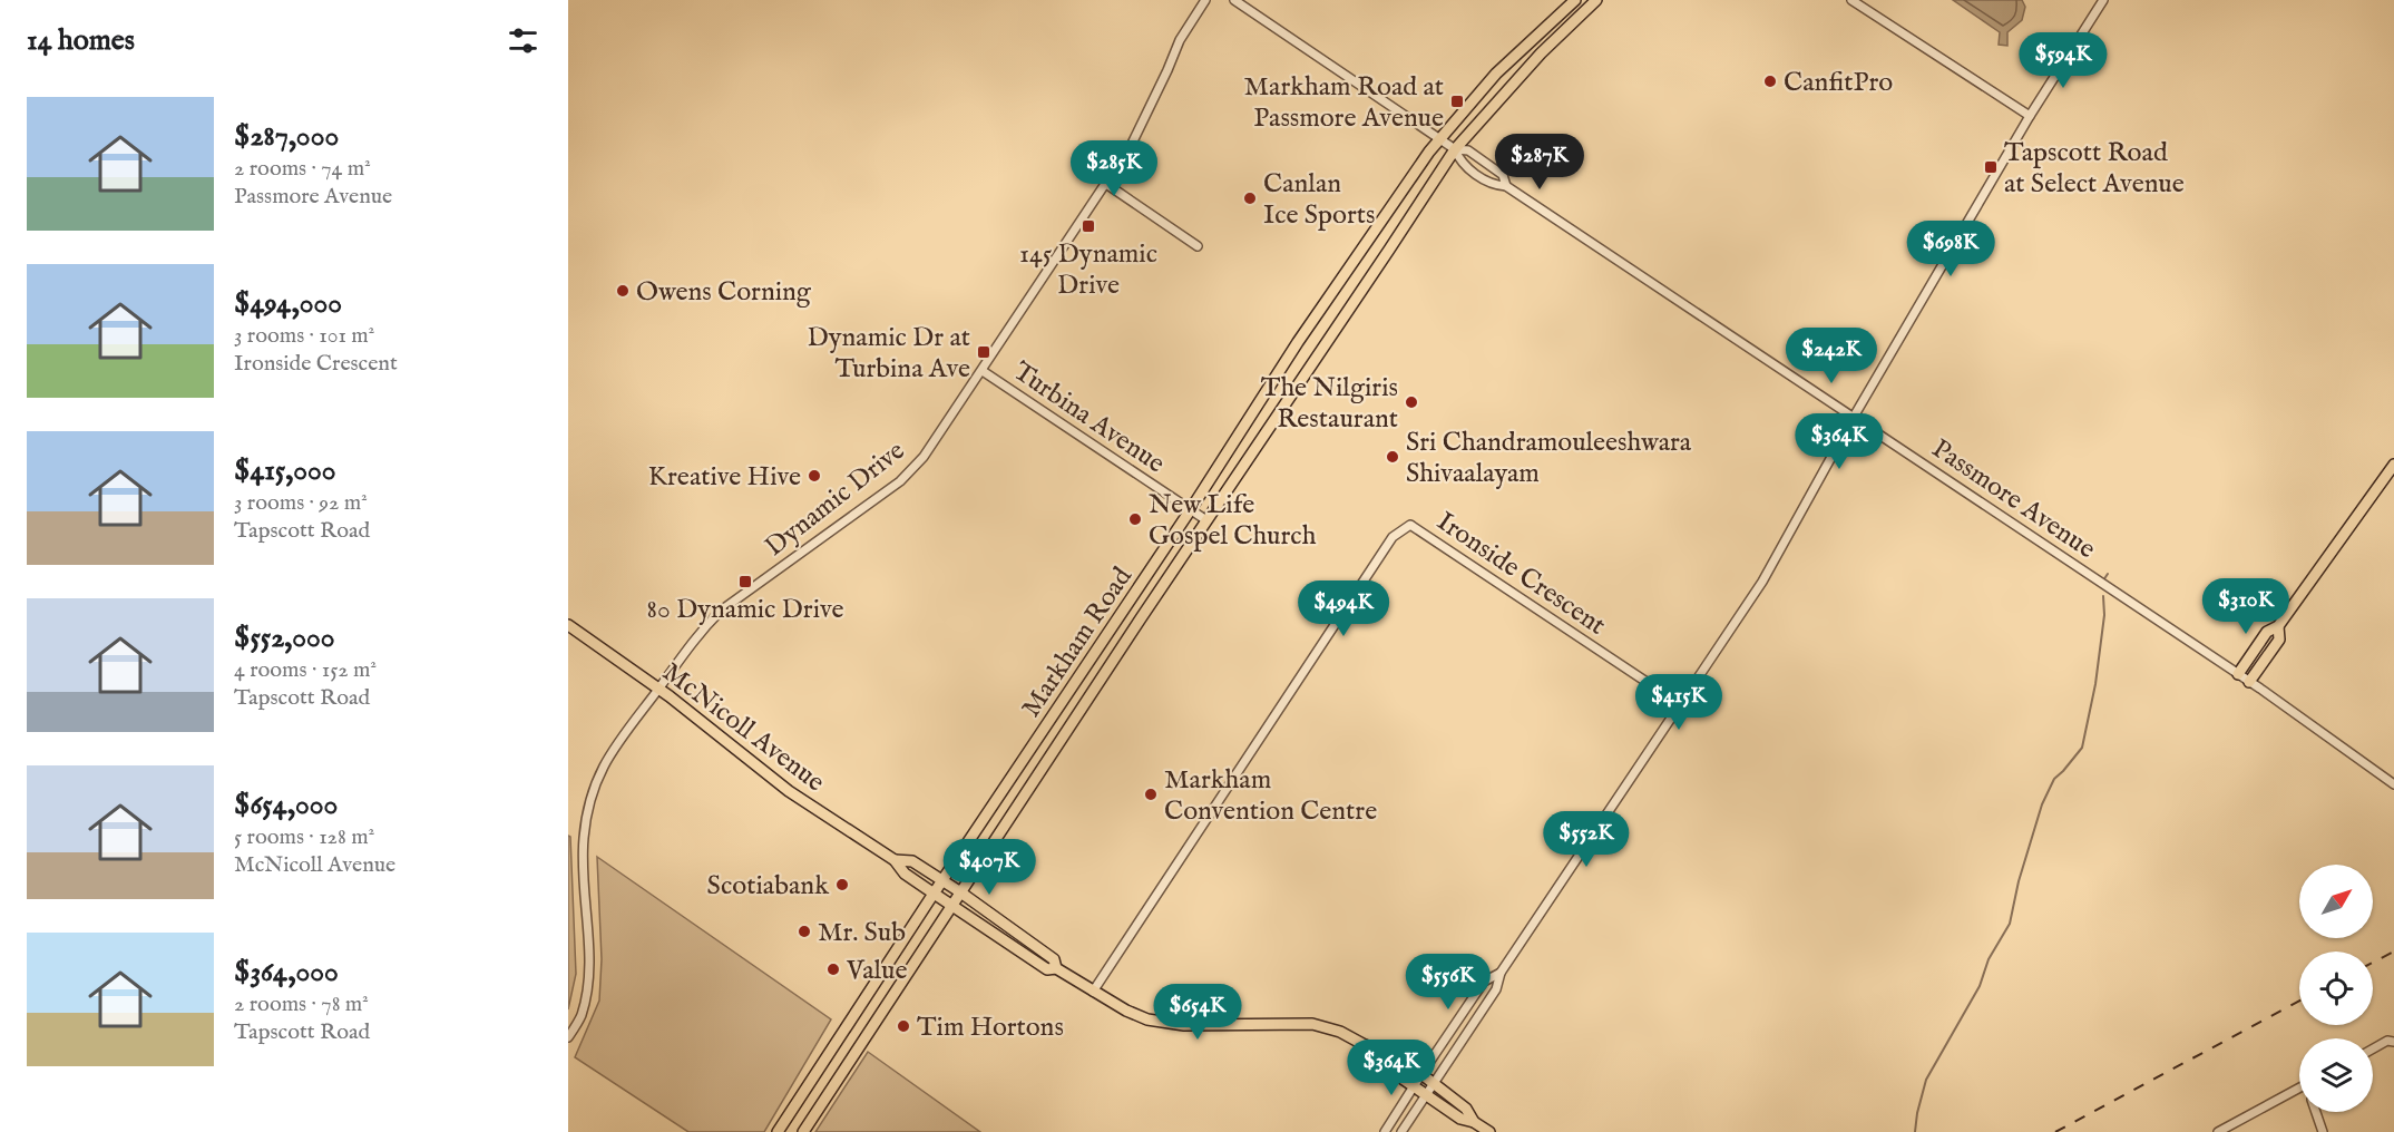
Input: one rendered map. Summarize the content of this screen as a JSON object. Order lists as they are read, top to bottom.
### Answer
{
  "streets": {
    "main road": ["Markham Road", "McNicoll Avenue"],
    "street": [
      "Turbina Avenue",
      "Dynamic Drive",
      "Passmore Avenue",
      "Ironside Crescent"
    ]
  },
  "crossings": [
    ["Turbina Avenue", "Dynamic Drive"],
    ["Turbina Avenue", "Markham Road"],
    ["Dynamic Drive", "McNicoll Avenue"],
    ["Passmore Avenue", "Markham Road"],
    ["Ironside Crescent", "McNicoll Avenue"],
    ["Markham Road", "McNicoll Avenue"]
  ],
  "places": {
    "other": [
      "CanfitPro",
      "Canlan Ice Sports",
      "Owens Corning",
      "The Nilgiris Restaurant",
      "Sri Chandramouleeshwara Shivaalayam",
      "Kreative Hive",
      "New Life Gospel Church",
      "Markham Convention Centre",
      "Scotiabank",
      "Mr. Sub",
      "Value",
      "Tim Hortons"
    ],
    "transit": [
      "Markham Road at Passmore Avenue",
      "Tapscott Road at Select Avenue",
      "145 Dynamic Drive",
      "Dynamic Dr at Turbina Ave",
      "80 Dynamic Drive"
    ]
  },
  "north": "top right",
  "page": {
    "heading": "14 homes",
    "price": [
      "$594K",
      "$287K",
      "$285K",
      "$698K",
      "$242K",
      "$364K",
      "$310K",
      "$494K",
      "$415K",
      "$552K",
      "$407K",
      "$556K",
      "$654K",
      "$364K"
    ],
    "list": [
      {
        "name": "$287,000",
        "note": "2 rooms · 74 m² · Passmore Avenue"
      },
      {
        "name": "$494,000",
        "note": "3 rooms · 101 m² · Ironside Crescent"
      },
      {
        "name": "$415,000",
        "note": "3 rooms · 92 m² · Tapscott Road"
      },
      {
        "name": "$552,000",
        "note": "4 rooms · 152 m² · Tapscott Road"
      },
      {
        "name": "$654,000",
        "note": "5 rooms · 128 m² · McNicoll Avenue"
      },
      {
        "name": "$364,000",
        "note": "2 rooms · 78 m² · Tapscott Road"
      }
    ]
  }
}
